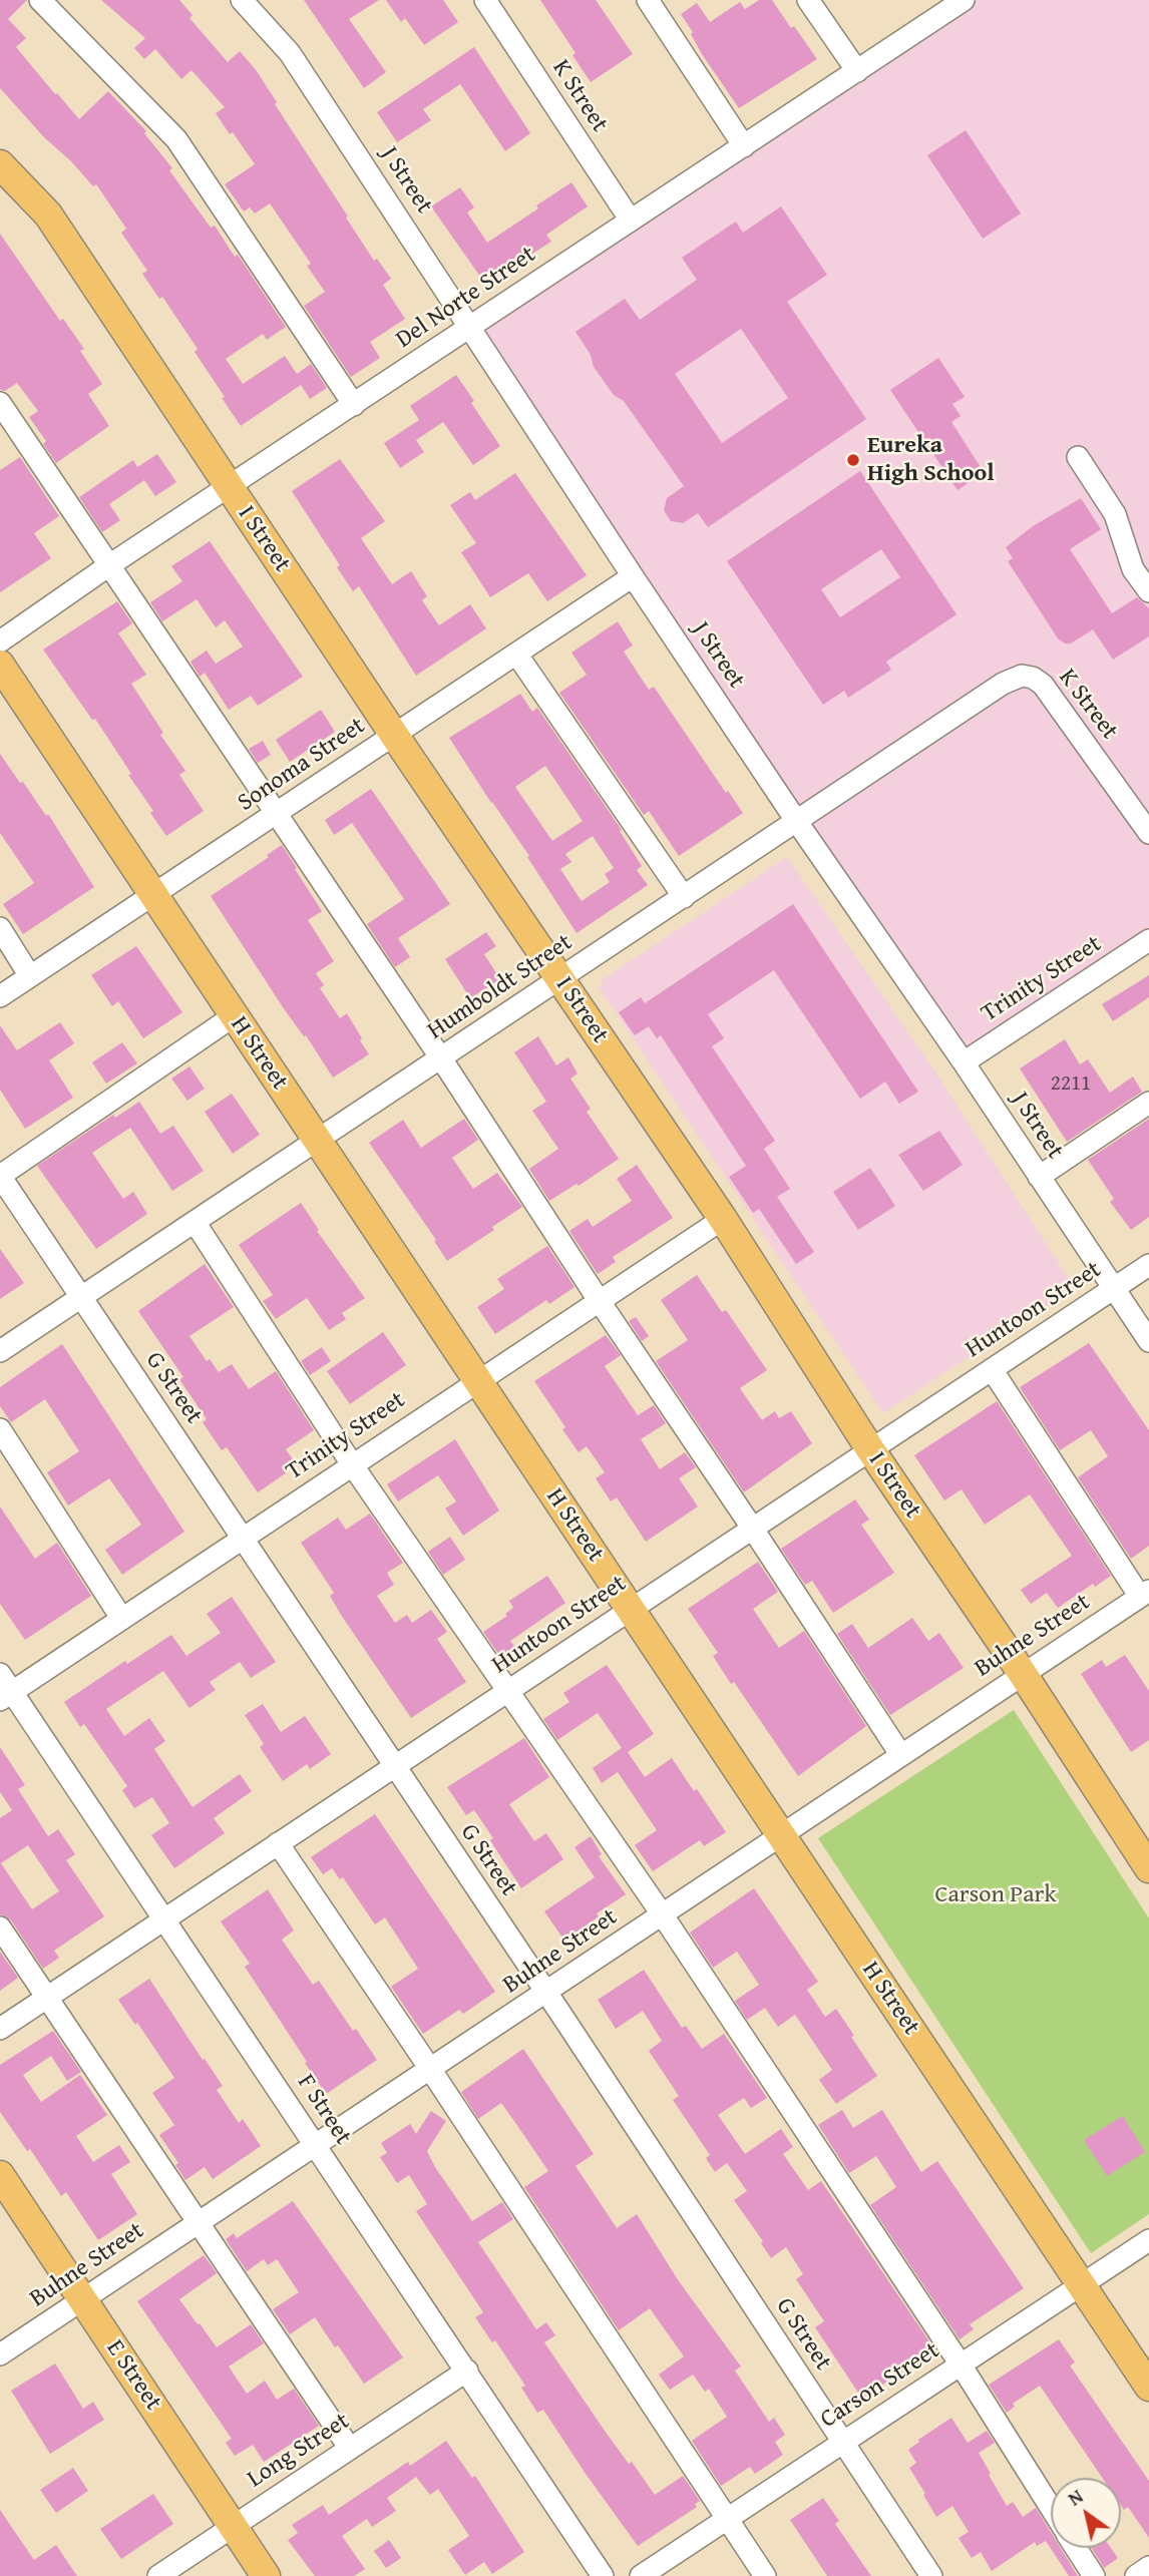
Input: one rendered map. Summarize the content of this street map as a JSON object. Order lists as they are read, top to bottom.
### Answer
{
  "streets": {
    "main road": ["I Street", "H Street", "E Street"],
    "street": [
      "K Street",
      "J Street",
      "Del Norte Street",
      "Sonoma Street",
      "Trinity Street",
      "Humboldt Street",
      "Huntoon Street",
      "G Street",
      "Buhne Street",
      "F Street",
      "Carson Street",
      "Long Street"
    ]
  },
  "crossings": [
    ["K Street", "Del Norte Street"],
    ["K Street", "Humboldt Street"],
    ["J Street", "Del Norte Street"],
    ["J Street", "Sonoma Street"],
    ["J Street", "Trinity Street"],
    ["J Street", "Humboldt Street"],
    ["J Street", "Huntoon Street"],
    ["Del Norte Street", "I Street"],
    ["I Street", "Sonoma Street"],
    ["I Street", "Trinity Street"],
    ["I Street", "Humboldt Street"],
    ["I Street", "Huntoon Street"],
    ["I Street", "Buhne Street"],
    ["Sonoma Street", "H Street"],
    ["Trinity Street", "H Street"],
    ["Trinity Street", "G Street"],
    ["Trinity Street", "F Street"],
    ["Humboldt Street", "H Street"],
    ["Humboldt Street", "G Street"],
    ["H Street", "Huntoon Street"],
    ["H Street", "Buhne Street"],
    ["H Street", "Carson Street"],
    ["Huntoon Street", "G Street"],
    ["Huntoon Street", "F Street"],
    ["G Street", "Buhne Street"],
    ["G Street", "Carson Street"],
    ["Buhne Street", "F Street"],
    ["Buhne Street", "E Street"],
    ["F Street", "Long Street"],
    ["E Street", "Long Street"]
  ],
  "parks": ["Carson Park"],
  "places": ["Eureka High School"],
  "house_numbers": ["2211"],
  "north": "top left"
}
